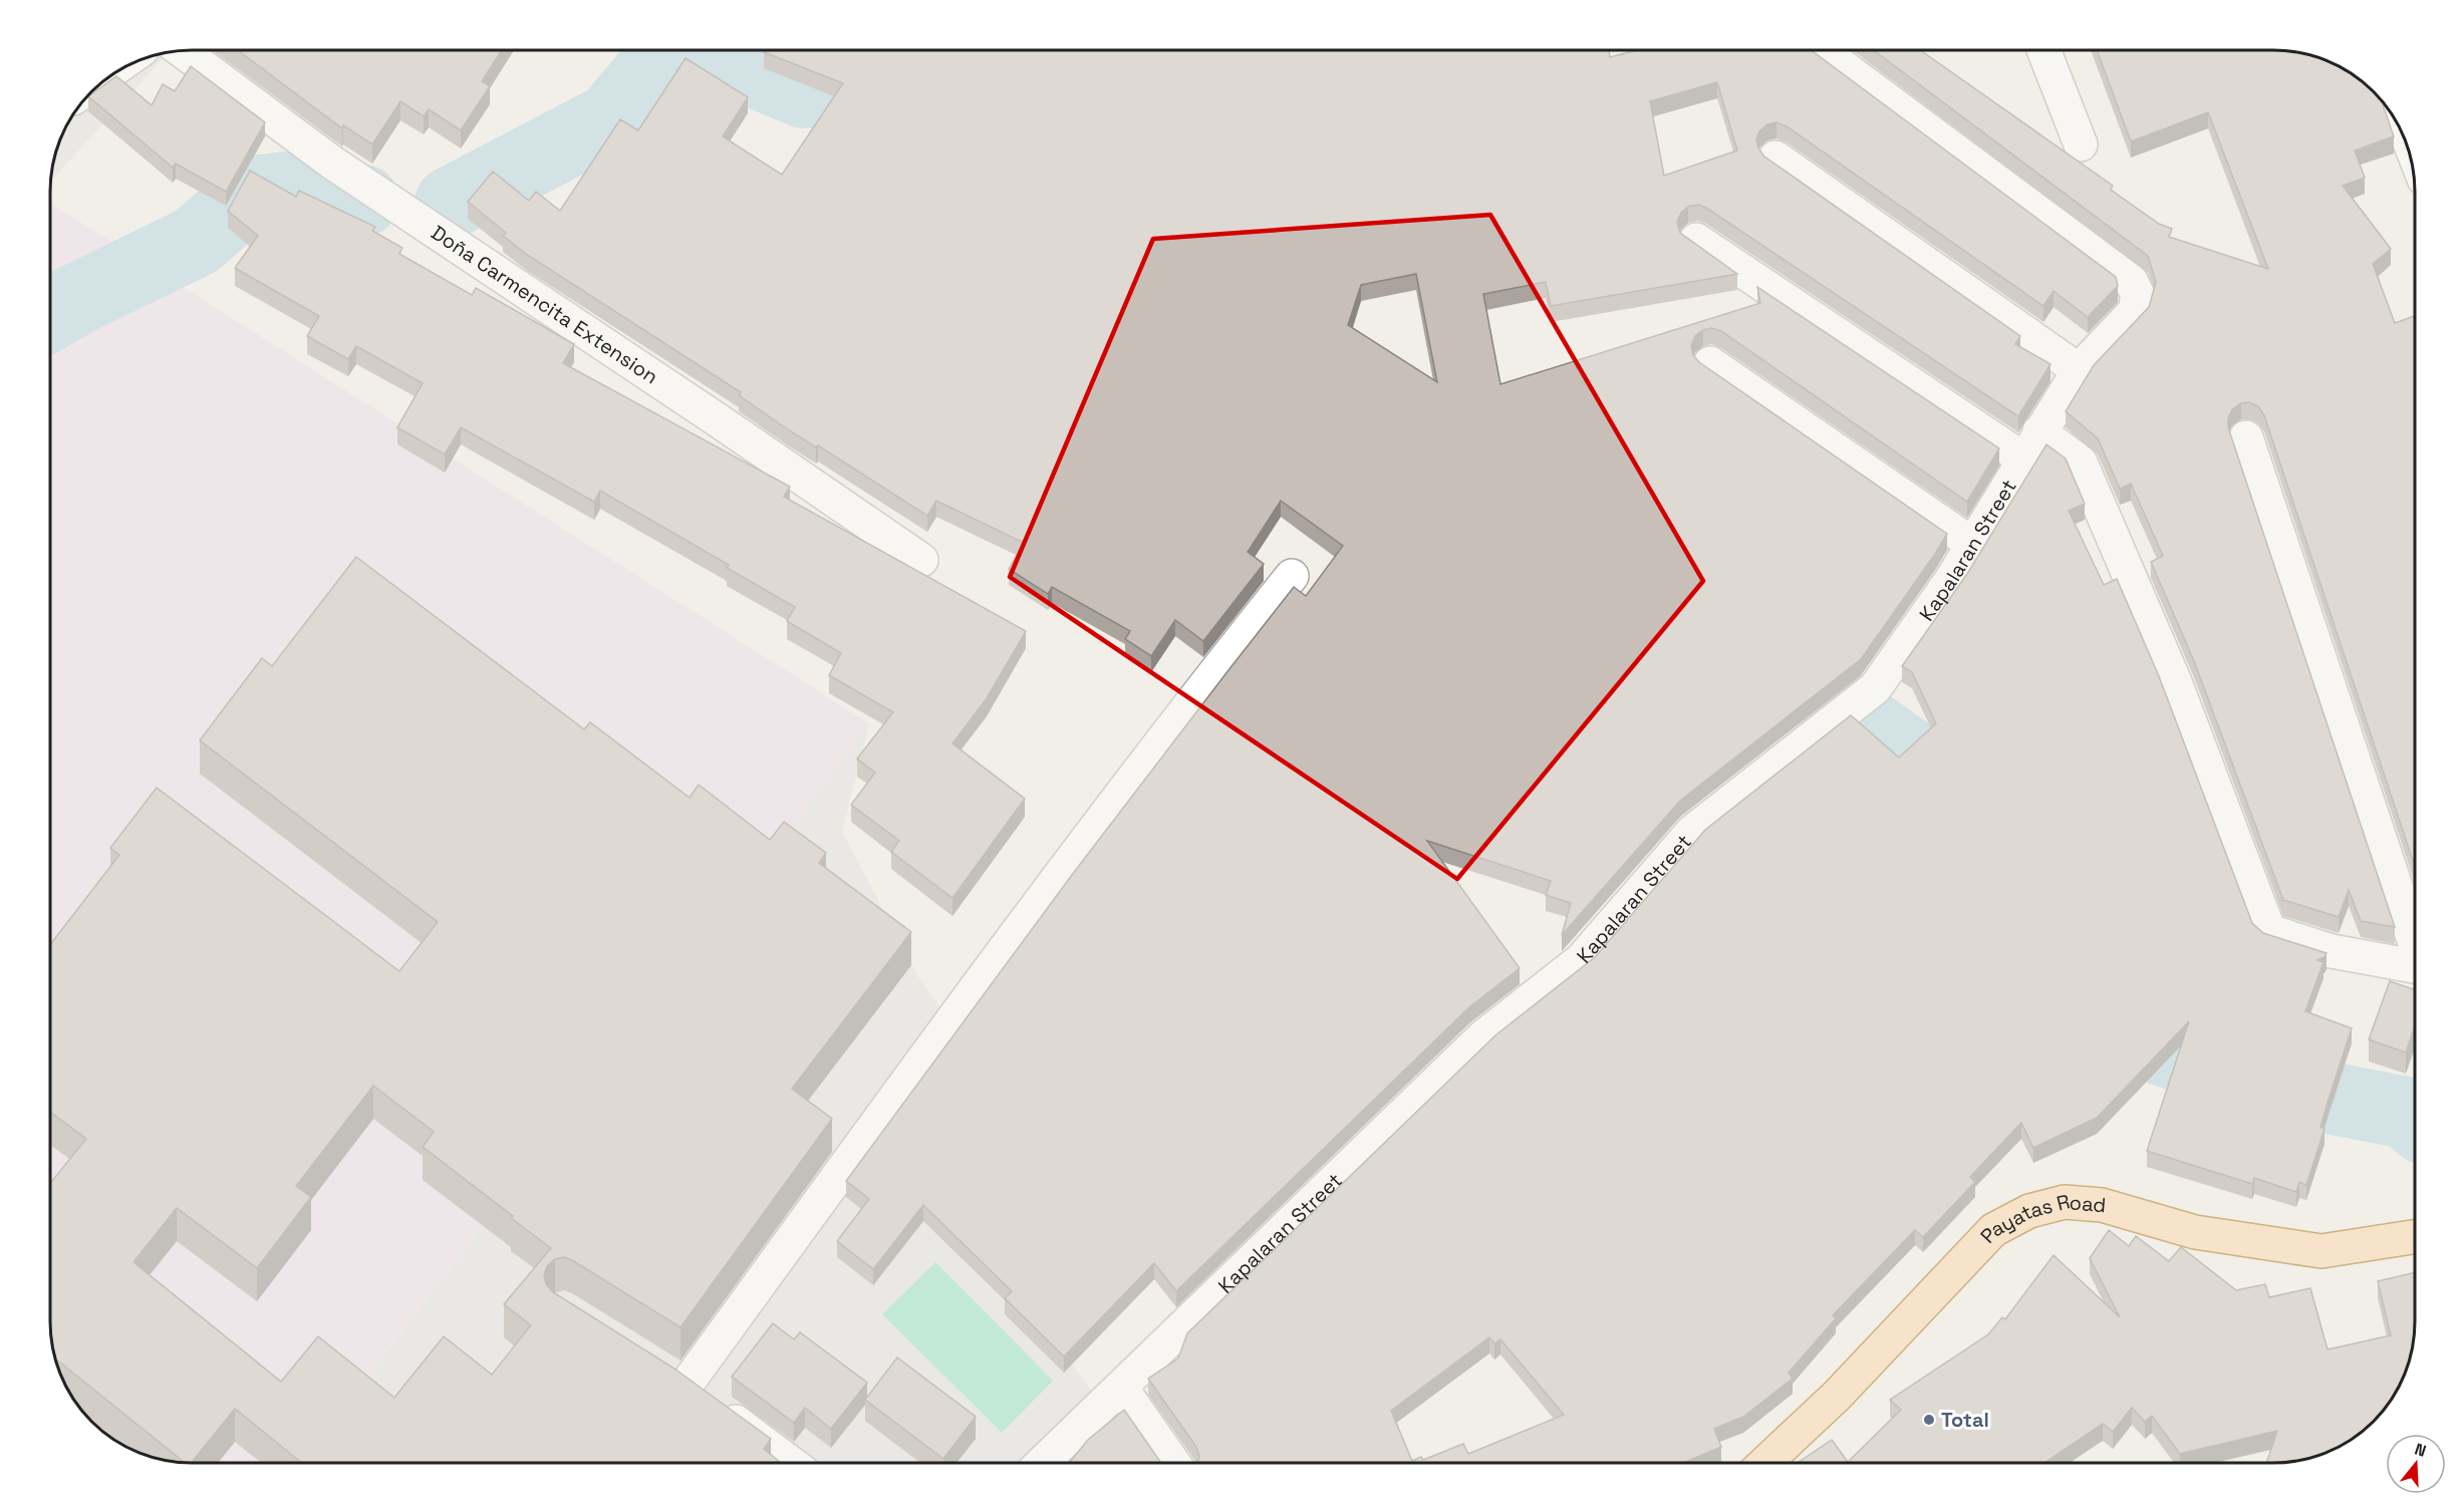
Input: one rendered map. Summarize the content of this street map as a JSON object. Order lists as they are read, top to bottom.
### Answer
{
  "streets": {
    "main road": ["Payatas Road"],
    "street": ["Doña Carmencita Extension", "Kapalaran Street"]
  },
  "places": ["Total"],
  "north": "top"
}
